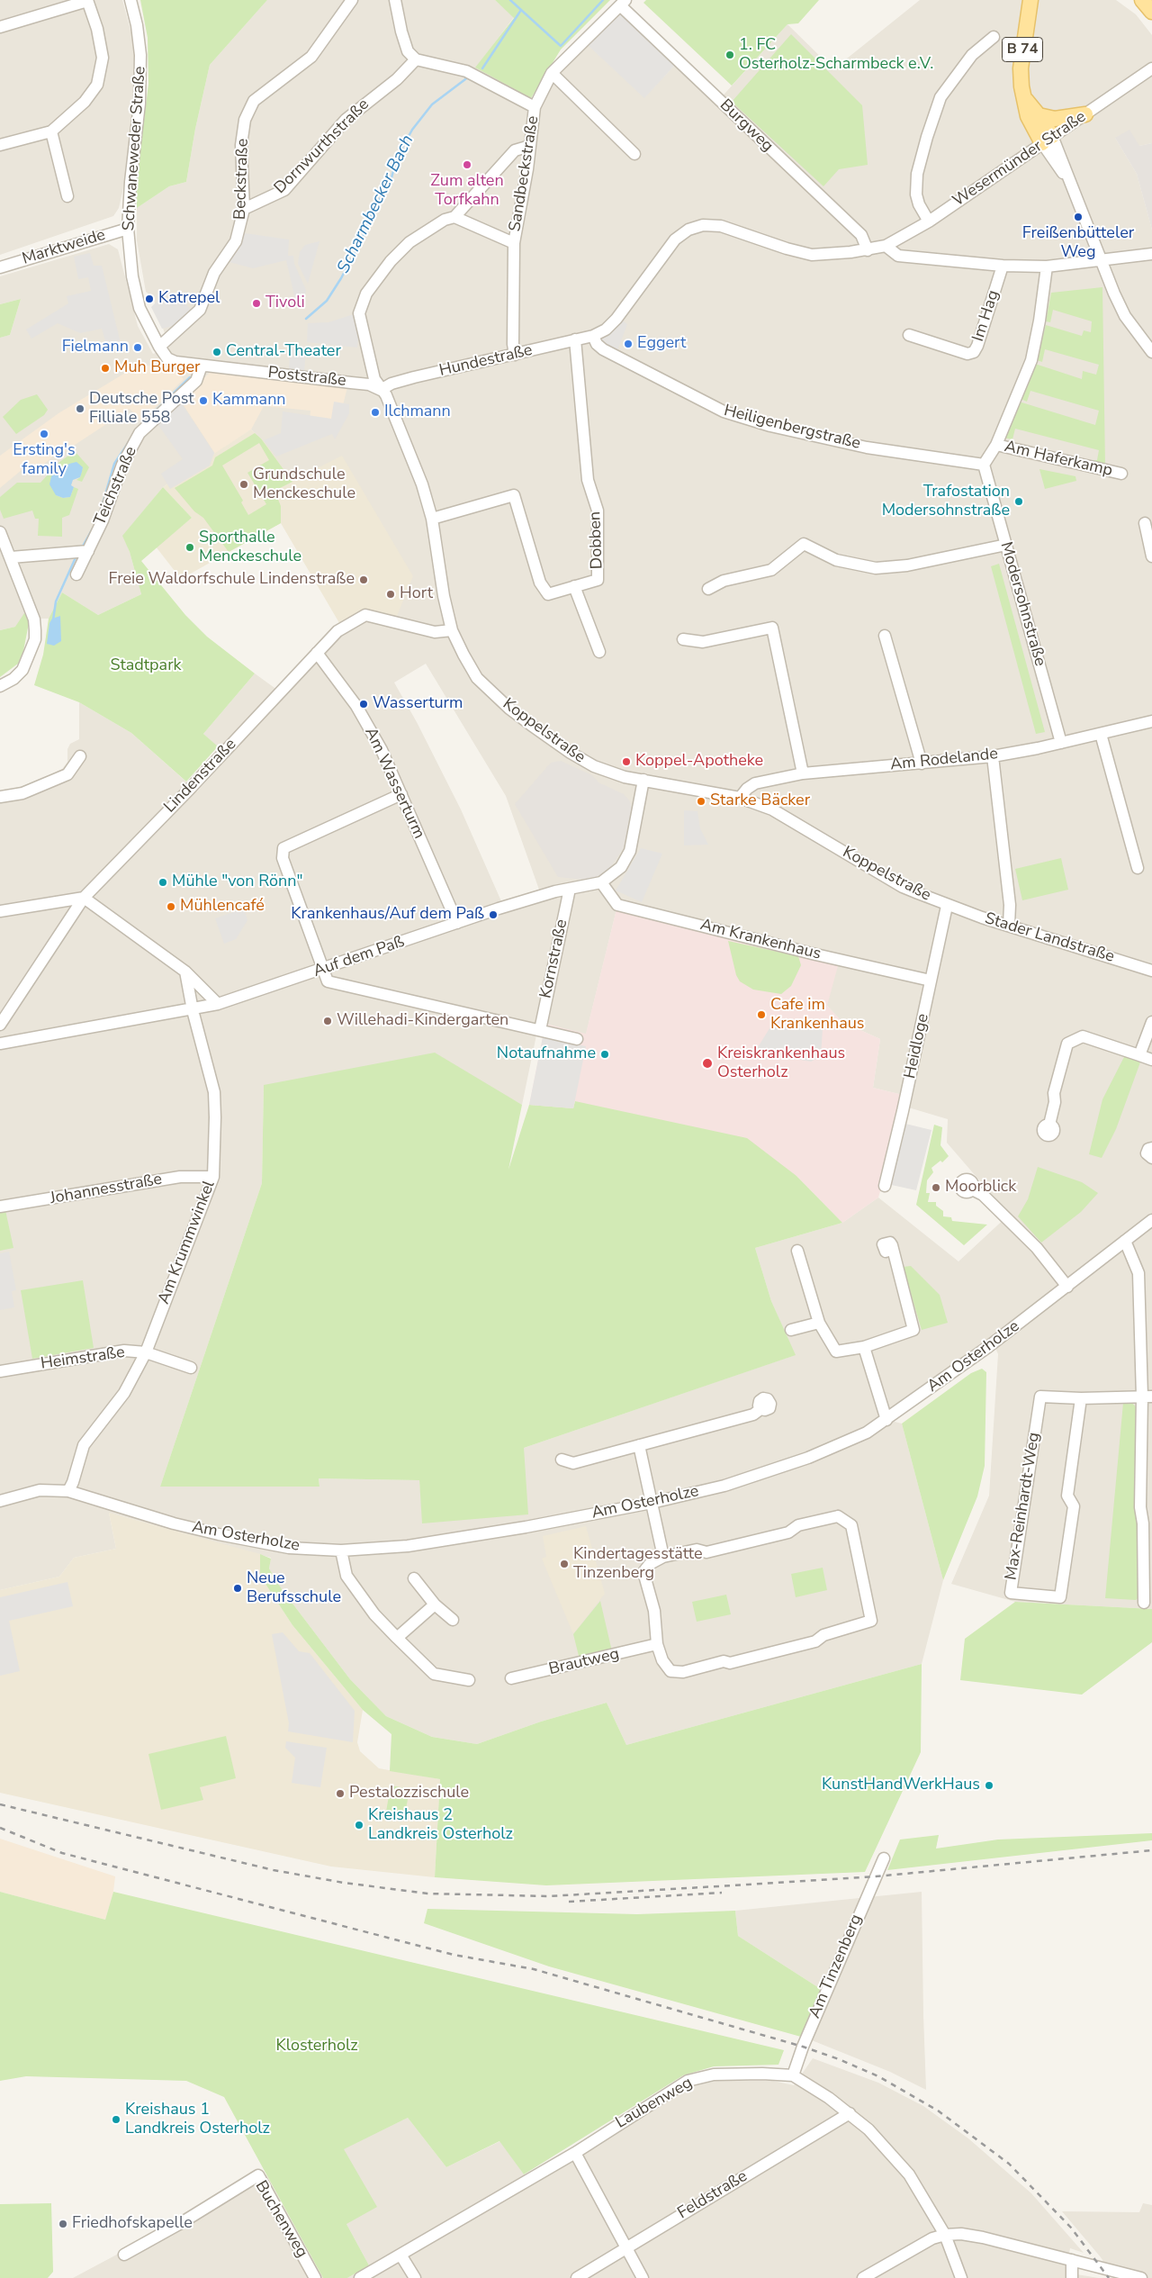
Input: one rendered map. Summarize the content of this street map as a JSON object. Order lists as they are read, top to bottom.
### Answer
{
  "streets": {
    "main road": ["B 74"],
    "street": [
      "Burgweg",
      "Dornwurthstraße",
      "Schwaneweder Straße",
      "Wesermünder Straße",
      "Sandbeckstraße",
      "Beckstraße",
      "Marktweide",
      "Im Hag",
      "Hundestraße",
      "Poststraße",
      "Heiligenbergstraße",
      "Am Haferkamp",
      "Teichstraße",
      "Dobben",
      "Modersohnstraße",
      "Koppelstraße",
      "Am Rodelande",
      "Lindenstraße",
      "Am Wasserturm",
      "Stader Landstraße",
      "Am Krankenhaus",
      "Auf dem Paß",
      "Kornstraße",
      "Heidloge",
      "Johannesstraße",
      "Am Krummwinkel",
      "Am Osterholze",
      "Heimstraße",
      "Max-Reinhardt-Weg",
      "Brautweg",
      "Am Tinzenberg",
      "Laubenweg",
      "Feldstraße",
      "Buchenweg"
    ]
  },
  "crossings": [
    ["Burgweg", "Wesermünder Straße"],
    ["Burgweg", "Sandbeckstraße"],
    ["Burgweg", "Hundestraße"],
    ["Dornwurthstraße", "Beckstraße"],
    ["Schwaneweder Straße", "Beckstraße"],
    ["Schwaneweder Straße", "Marktweide"],
    ["Schwaneweder Straße", "Poststraße"],
    ["Wesermünder Straße", "Hundestraße"],
    ["Sandbeckstraße", "Hundestraße"],
    ["Beckstraße", "Poststraße"],
    ["Hundestraße", "Poststraße"],
    ["Hundestraße", "Heiligenbergstraße"],
    ["Hundestraße", "Dobben"],
    ["Hundestraße", "Koppelstraße"],
    ["Poststraße", "Teichstraße"],
    ["Poststraße", "Koppelstraße"],
    ["Heiligenbergstraße", "Modersohnstraße"],
    ["Dobben", "Koppelstraße"],
    ["Modersohnstraße", "Am Rodelande"],
    ["Koppelstraße", "Am Rodelande"],
    ["Koppelstraße", "Lindenstraße"],
    ["Koppelstraße", "Stader Landstraße"],
    ["Koppelstraße", "Auf dem Paß"],
    ["Koppelstraße", "Heidloge"],
    ["Lindenstraße", "Am Wasserturm"],
    ["Am Wasserturm", "Auf dem Paß"],
    ["Stader Landstraße", "Heidloge"],
    ["Am Krankenhaus", "Auf dem Paß"],
    ["Am Krankenhaus", "Heidloge"],
    ["Auf dem Paß", "Kornstraße"],
    ["Auf dem Paß", "Am Krummwinkel"],
    ["Johannesstraße", "Am Krummwinkel"],
    ["Am Krummwinkel", "Am Osterholze"],
    ["Am Krummwinkel", "Heimstraße"],
    ["Am Tinzenberg", "Laubenweg"]
  ],
  "water": ["Scharmbecker Bach"],
  "parks": ["Stadtpark", "Klosterholz"],
  "places": [
    "1. FC Osterholz-Scharmbeck e.V.",
    "Zum alten Torfkahn",
    "Freißenbütteler Weg",
    "Katrepel",
    "Tivoli",
    "Eggert",
    "Fielmann",
    "Central-Theater",
    "Muh Burger",
    "Kammann",
    "Deutsche Post Filliale 558",
    "Ilchmann",
    "Ersting's family",
    "Grundschule Menckeschule",
    "Trafostation Modersohnstraße",
    "Sporthalle Menckeschule",
    "Freie Waldorfschule Lindenstraße",
    "Hort",
    "Wasserturm",
    "Koppel-Apotheke",
    "Starke Bäcker",
    "Mühle \"von Rönn\"",
    "Mühlencafé",
    "Krankenhaus/Auf dem Paß",
    "Cafe im Krankenhaus",
    "Willehadi-Kindergarten",
    "Notaufnahme",
    "Kreiskrankenhaus Osterholz",
    "Moorblick",
    "Kindertagesstätte Tinzenberg",
    "Neue Berufsschule",
    "KunstHandWerkHaus",
    "Pestalozzischule",
    "Kreishaus 2 Landkreis Osterholz",
    "Kreishaus 1 Landkreis Osterholz",
    "Friedhofskapelle"
  ]
}
